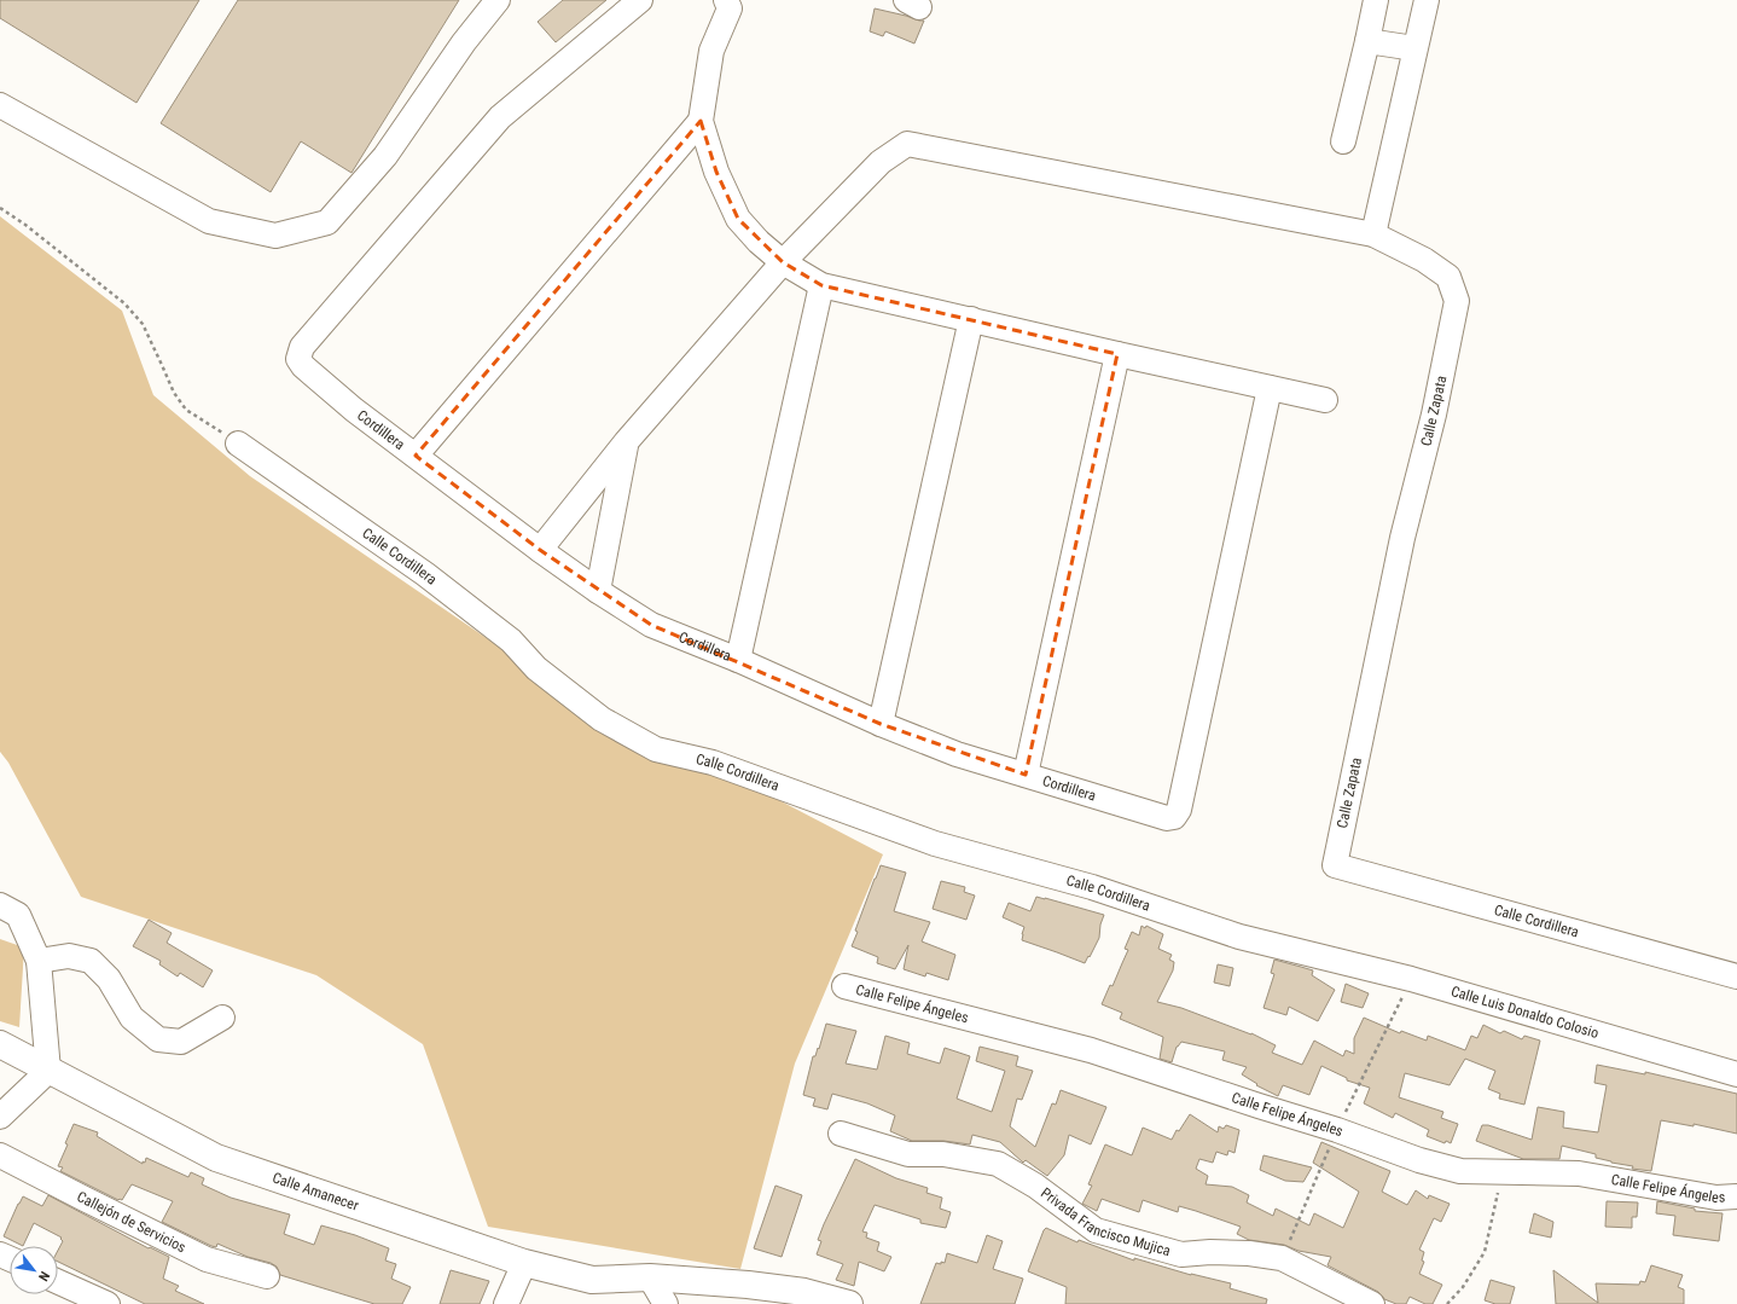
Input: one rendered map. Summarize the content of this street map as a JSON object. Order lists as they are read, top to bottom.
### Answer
{
  "streets": {
    "main road": ["Calle Amanecer"],
    "street": [
      "Calle Zapata",
      "Cordillera",
      "Calle Cordillera",
      "Calle Felipe Ángeles",
      "Calle Luis Donaldo Colosio",
      "Privada Francisco Mujica",
      "Callejón de Servicios"
    ]
  },
  "crossings": [
    ["Calle Zapata", "Cordillera"],
    ["Calle Zapata", "Calle Cordillera"],
    ["Calle Cordillera", "Calle Luis Donaldo Colosio"]
  ],
  "north": "bottom right"
}
